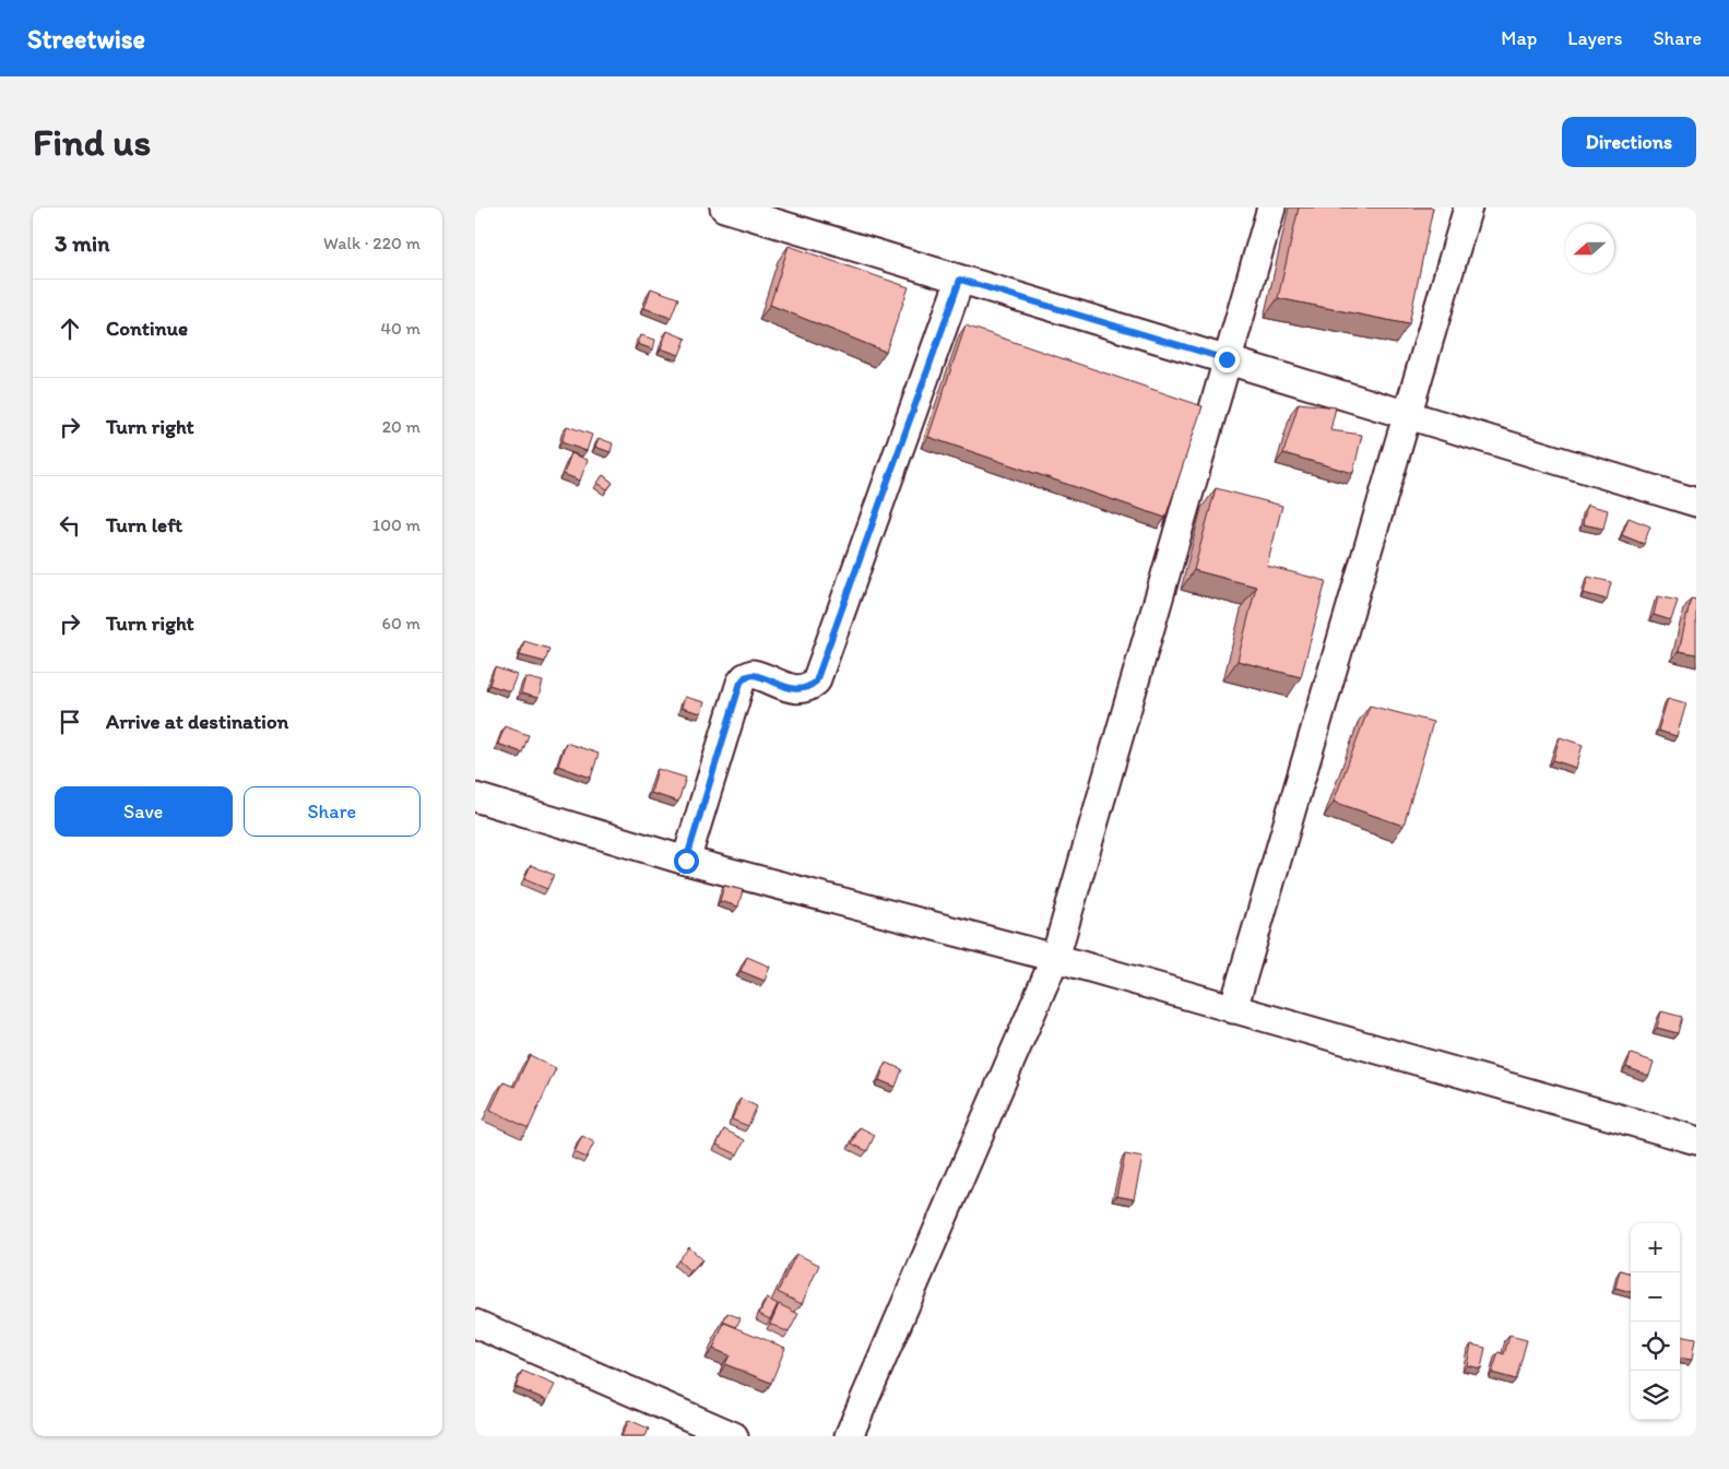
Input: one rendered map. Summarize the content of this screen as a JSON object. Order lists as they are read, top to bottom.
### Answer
{
  "north": "left",
  "page": {
    "header": "Streetwise",
    "nav": ["Map", "Layers", "Share"],
    "buttons": [
      "Directions",
      ["Save", "Share"]
    ],
    "title": "Find us",
    "heading": ["3 min", "Walk · 220 m"],
    "list": [
      ["Continue", "40 m"],
      ["Turn right", "20 m"],
      ["Turn left", "100 m"],
      ["Turn right", "60 m"],
      "Arrive at destination"
    ],
    "map_buttons": ["+", "−"]
  }
}
